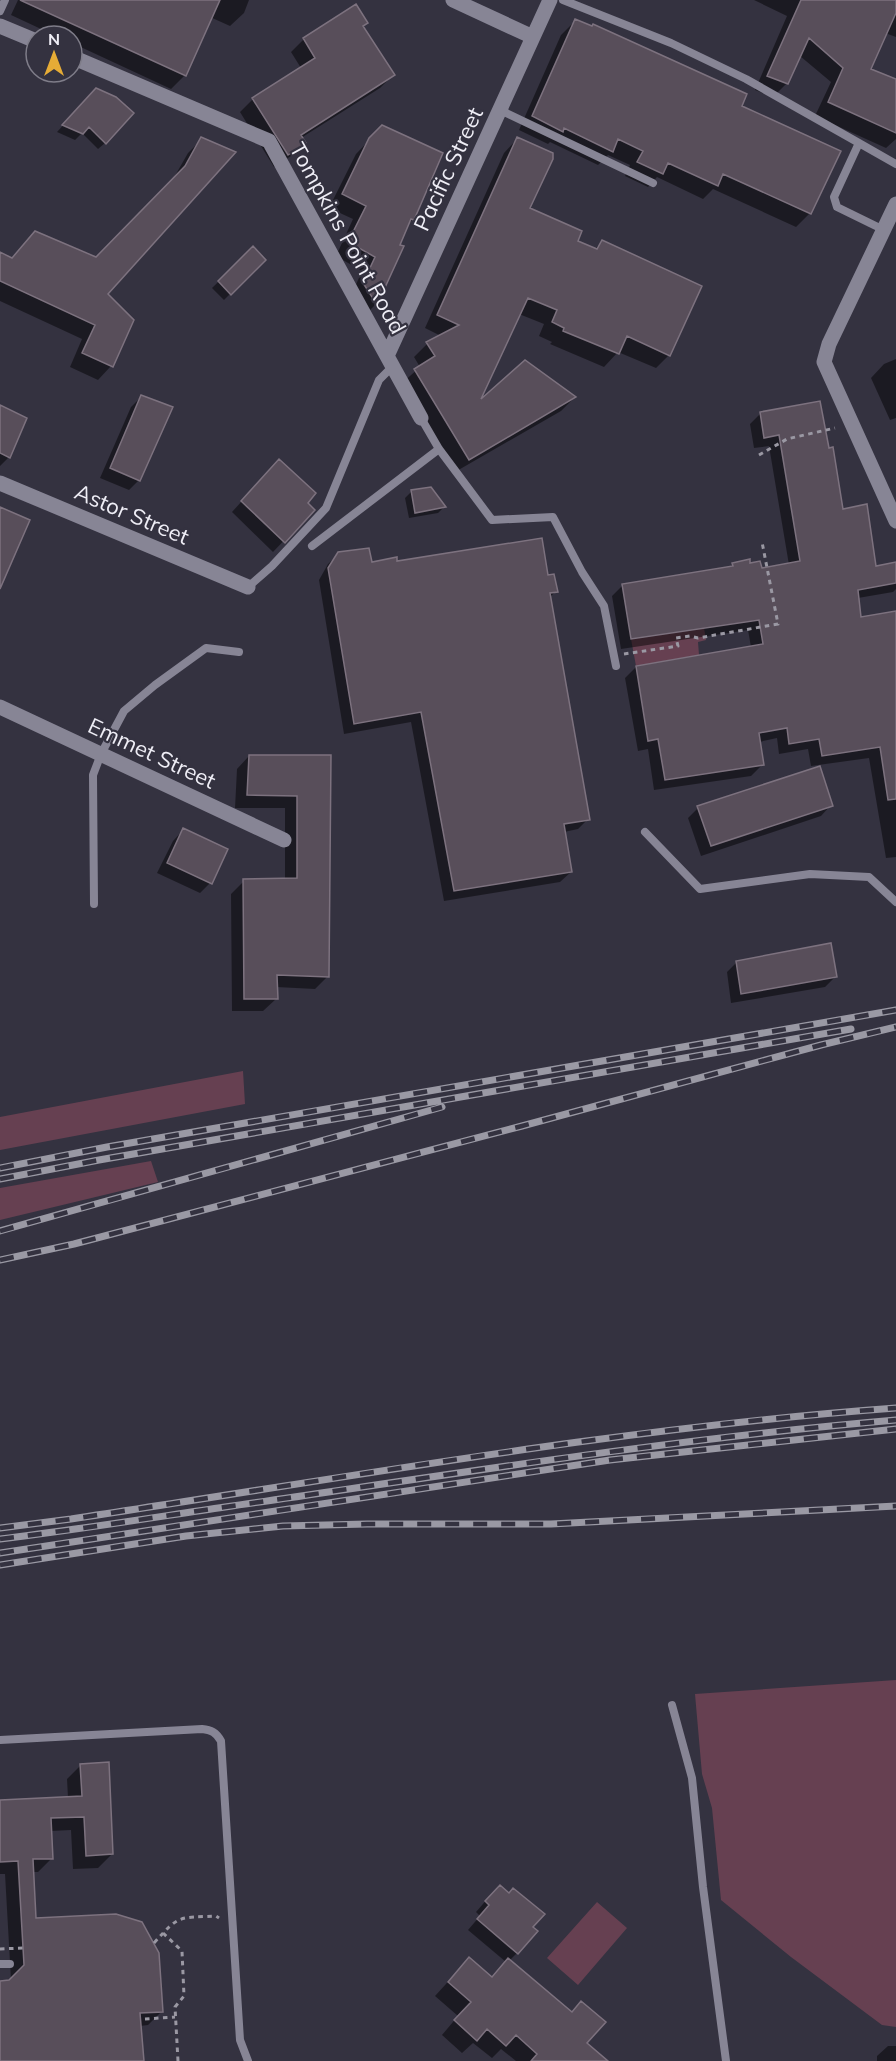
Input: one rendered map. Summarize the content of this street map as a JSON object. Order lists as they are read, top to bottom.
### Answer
{
  "streets": {
    "street": [
      "Pacific Street",
      "Tompkins Point Road",
      "Astor Street",
      "Emmet Street"
    ]
  },
  "crossings": [
    ["Pacific Street", "Tompkins Point Road"]
  ],
  "north": "top"
}
